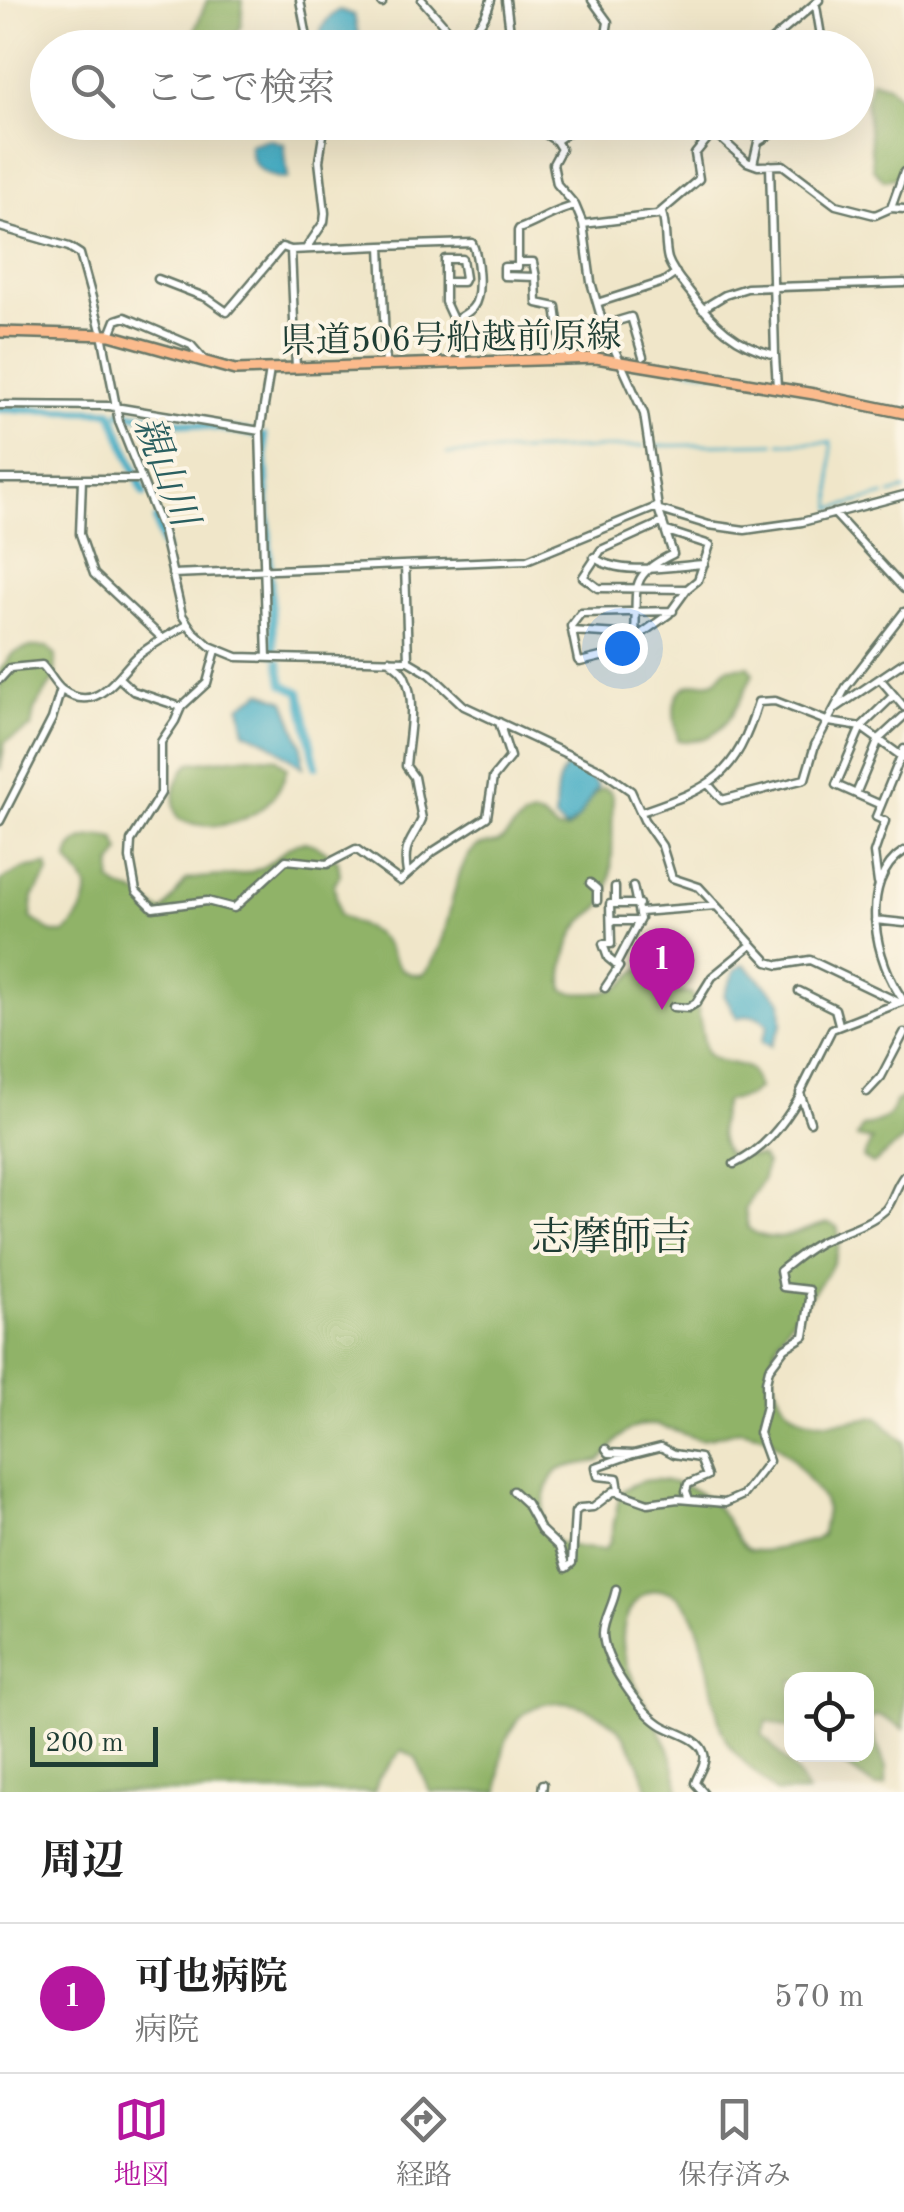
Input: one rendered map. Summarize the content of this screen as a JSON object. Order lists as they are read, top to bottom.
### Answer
{
  "streets": {
    "main road": ["県道506号船越前原線"]
  },
  "districts": ["志摩師吉"],
  "water": ["親山川"],
  "scale_bar": "200 m",
  "page": {
    "search": "ここで検索",
    "pins": "1",
    "scale": "200 m",
    "heading": "周辺",
    "list": [
      {
        "mark": "1",
        "name": "可也病院",
        "note": "病院",
        "value": "570 m"
      }
    ],
    "nav": ["地図", "経路", "保存済み"]
  }
}
